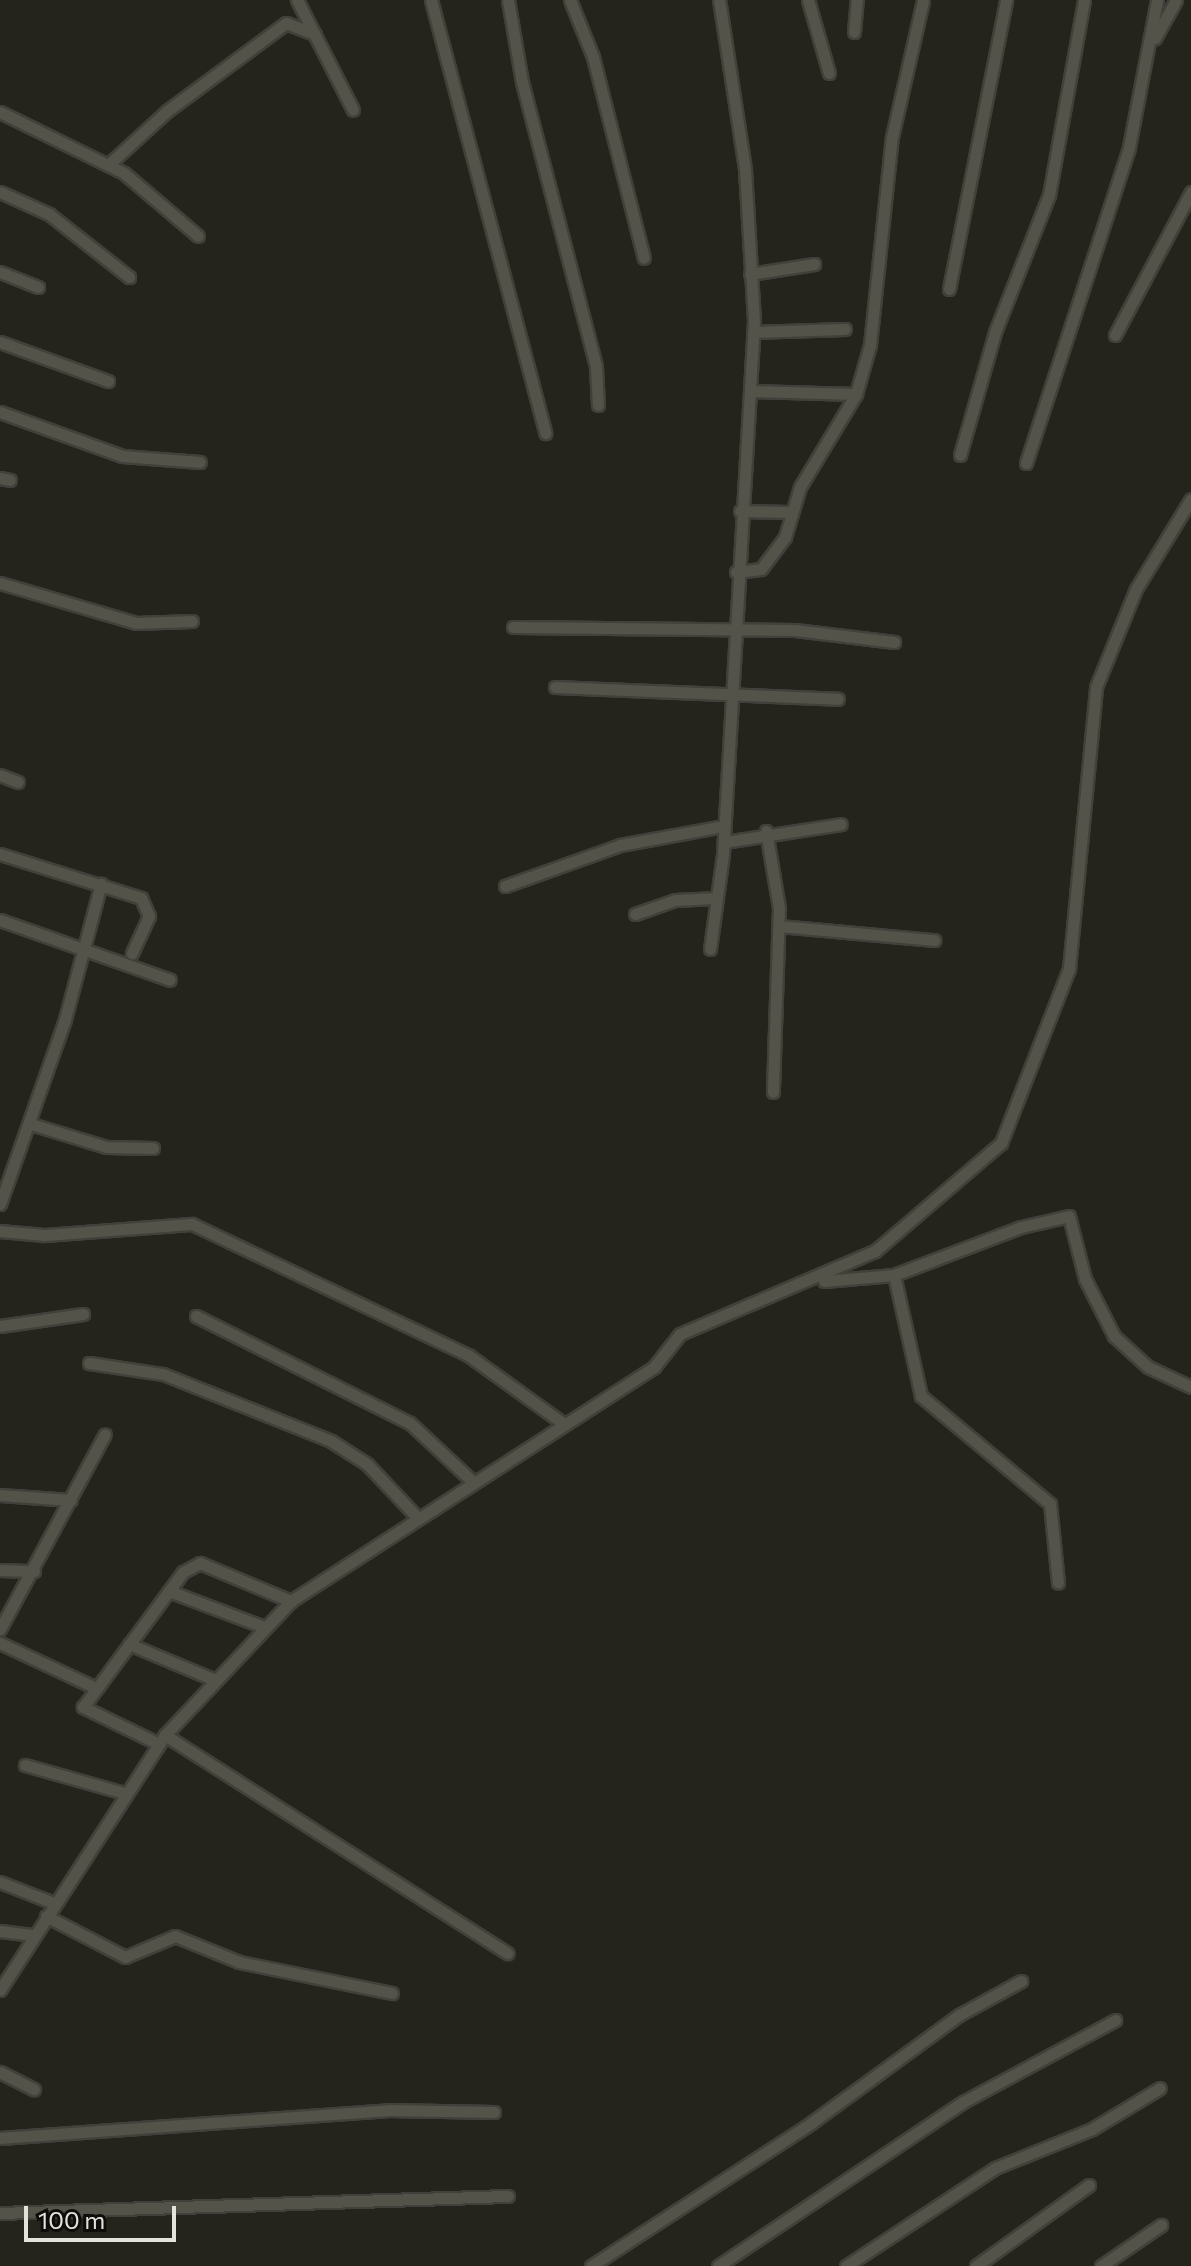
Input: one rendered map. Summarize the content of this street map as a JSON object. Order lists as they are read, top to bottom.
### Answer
{
  "scale_bar": "100 m"
}
